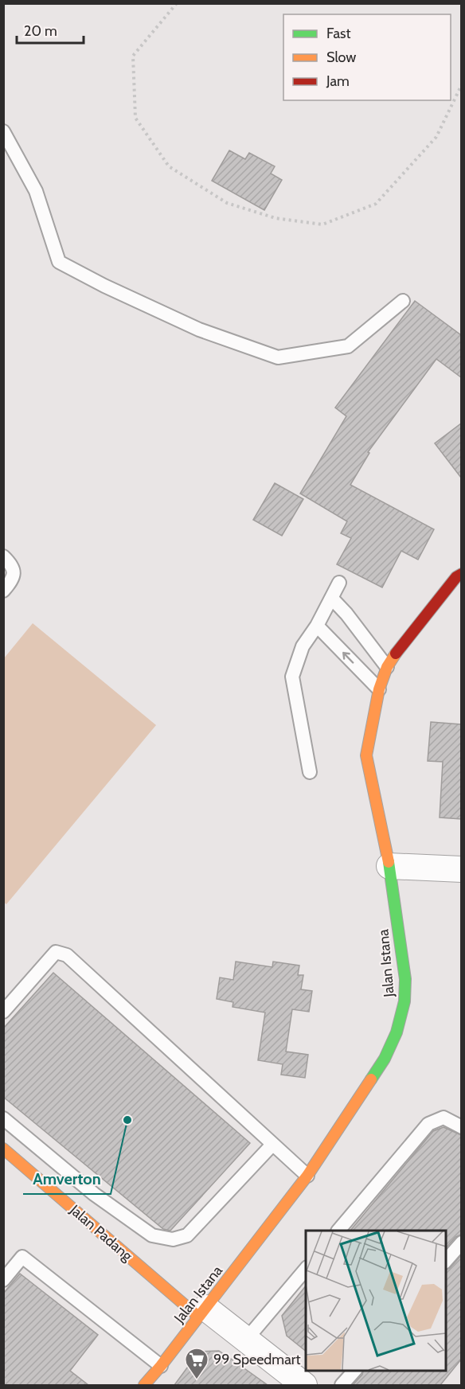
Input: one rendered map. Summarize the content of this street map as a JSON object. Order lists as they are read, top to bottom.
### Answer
{
  "streets": {
    "street": ["Jalan Istana", "Jalan Padang"]
  },
  "crossings": [
    ["Jalan Istana", "Jalan Padang"]
  ],
  "places": {
    "other": ["Amverton"],
    "supermarket": ["99 Speedmart"]
  },
  "legend": ["Fast", "Slow", "Jam"],
  "scale_bar": "20 m"
}
